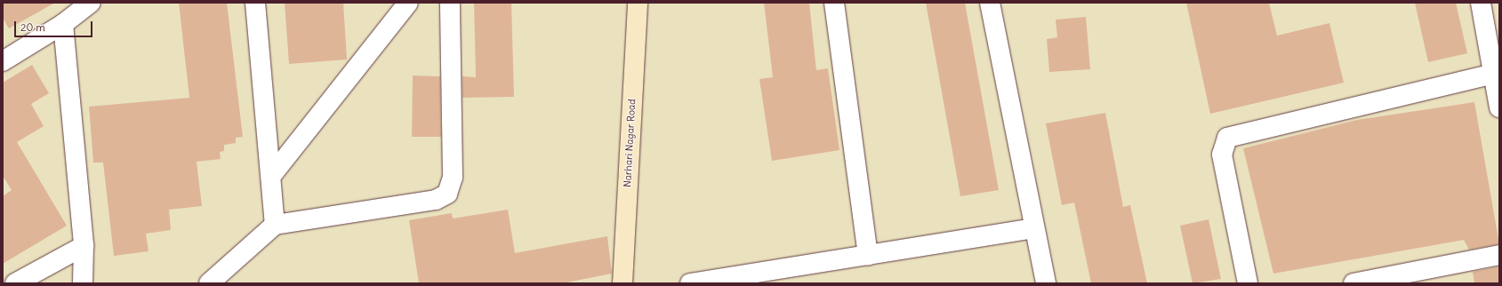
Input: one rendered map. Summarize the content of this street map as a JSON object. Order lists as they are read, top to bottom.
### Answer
{
  "streets": {
    "street": ["Narhari Nagar Road"]
  },
  "scale_bar": "20 m"
}
